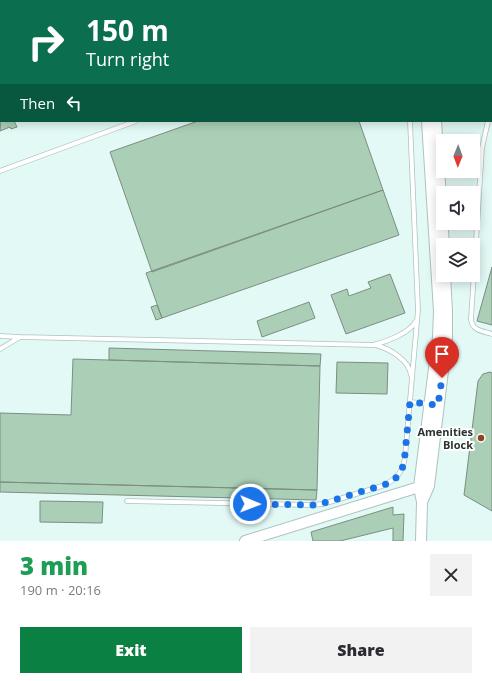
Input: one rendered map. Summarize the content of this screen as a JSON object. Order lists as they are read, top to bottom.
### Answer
{
  "places": ["Amenities Block"],
  "north": "bottom",
  "page": {
    "turn": ["150 m", "Turn right"],
    "then": "Then",
    "heading": ["3 min", "190 m · 20:16"],
    "buttons": ["Exit", "Share"]
  }
}
